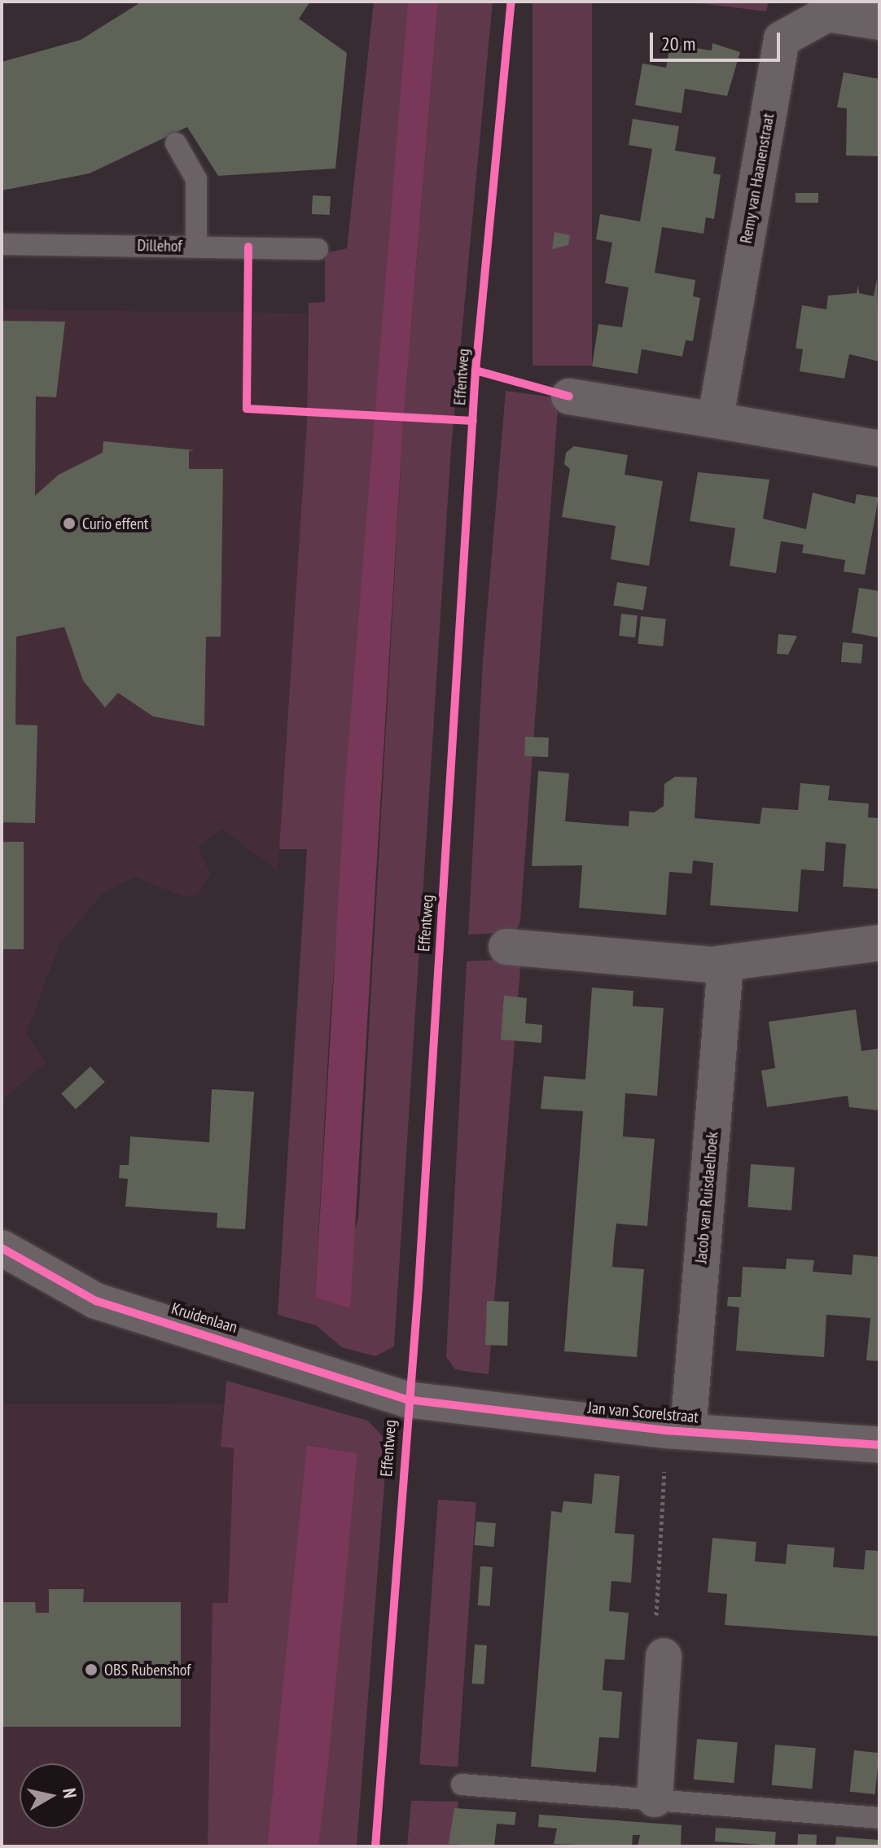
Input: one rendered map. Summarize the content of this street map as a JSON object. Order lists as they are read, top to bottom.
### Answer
{
  "streets": {
    "street": [
      "Remy van Haanenstraat",
      "Jacob van Ruisdaelhoek",
      "Kruidenlaan",
      "Jan van Scorelstraat"
    ],
    "lane": ["Dillehof"],
    "cycle path": ["Effentweg"]
  },
  "crossings": [
    ["Jacob van Ruisdaelhoek", "Jan van Scorelstraat"],
    ["Kruidenlaan", "Jan van Scorelstraat"]
  ],
  "places": ["Curio effent", "OBS Rubenshof"],
  "scale_bar": "20 m",
  "north": "right"
}
